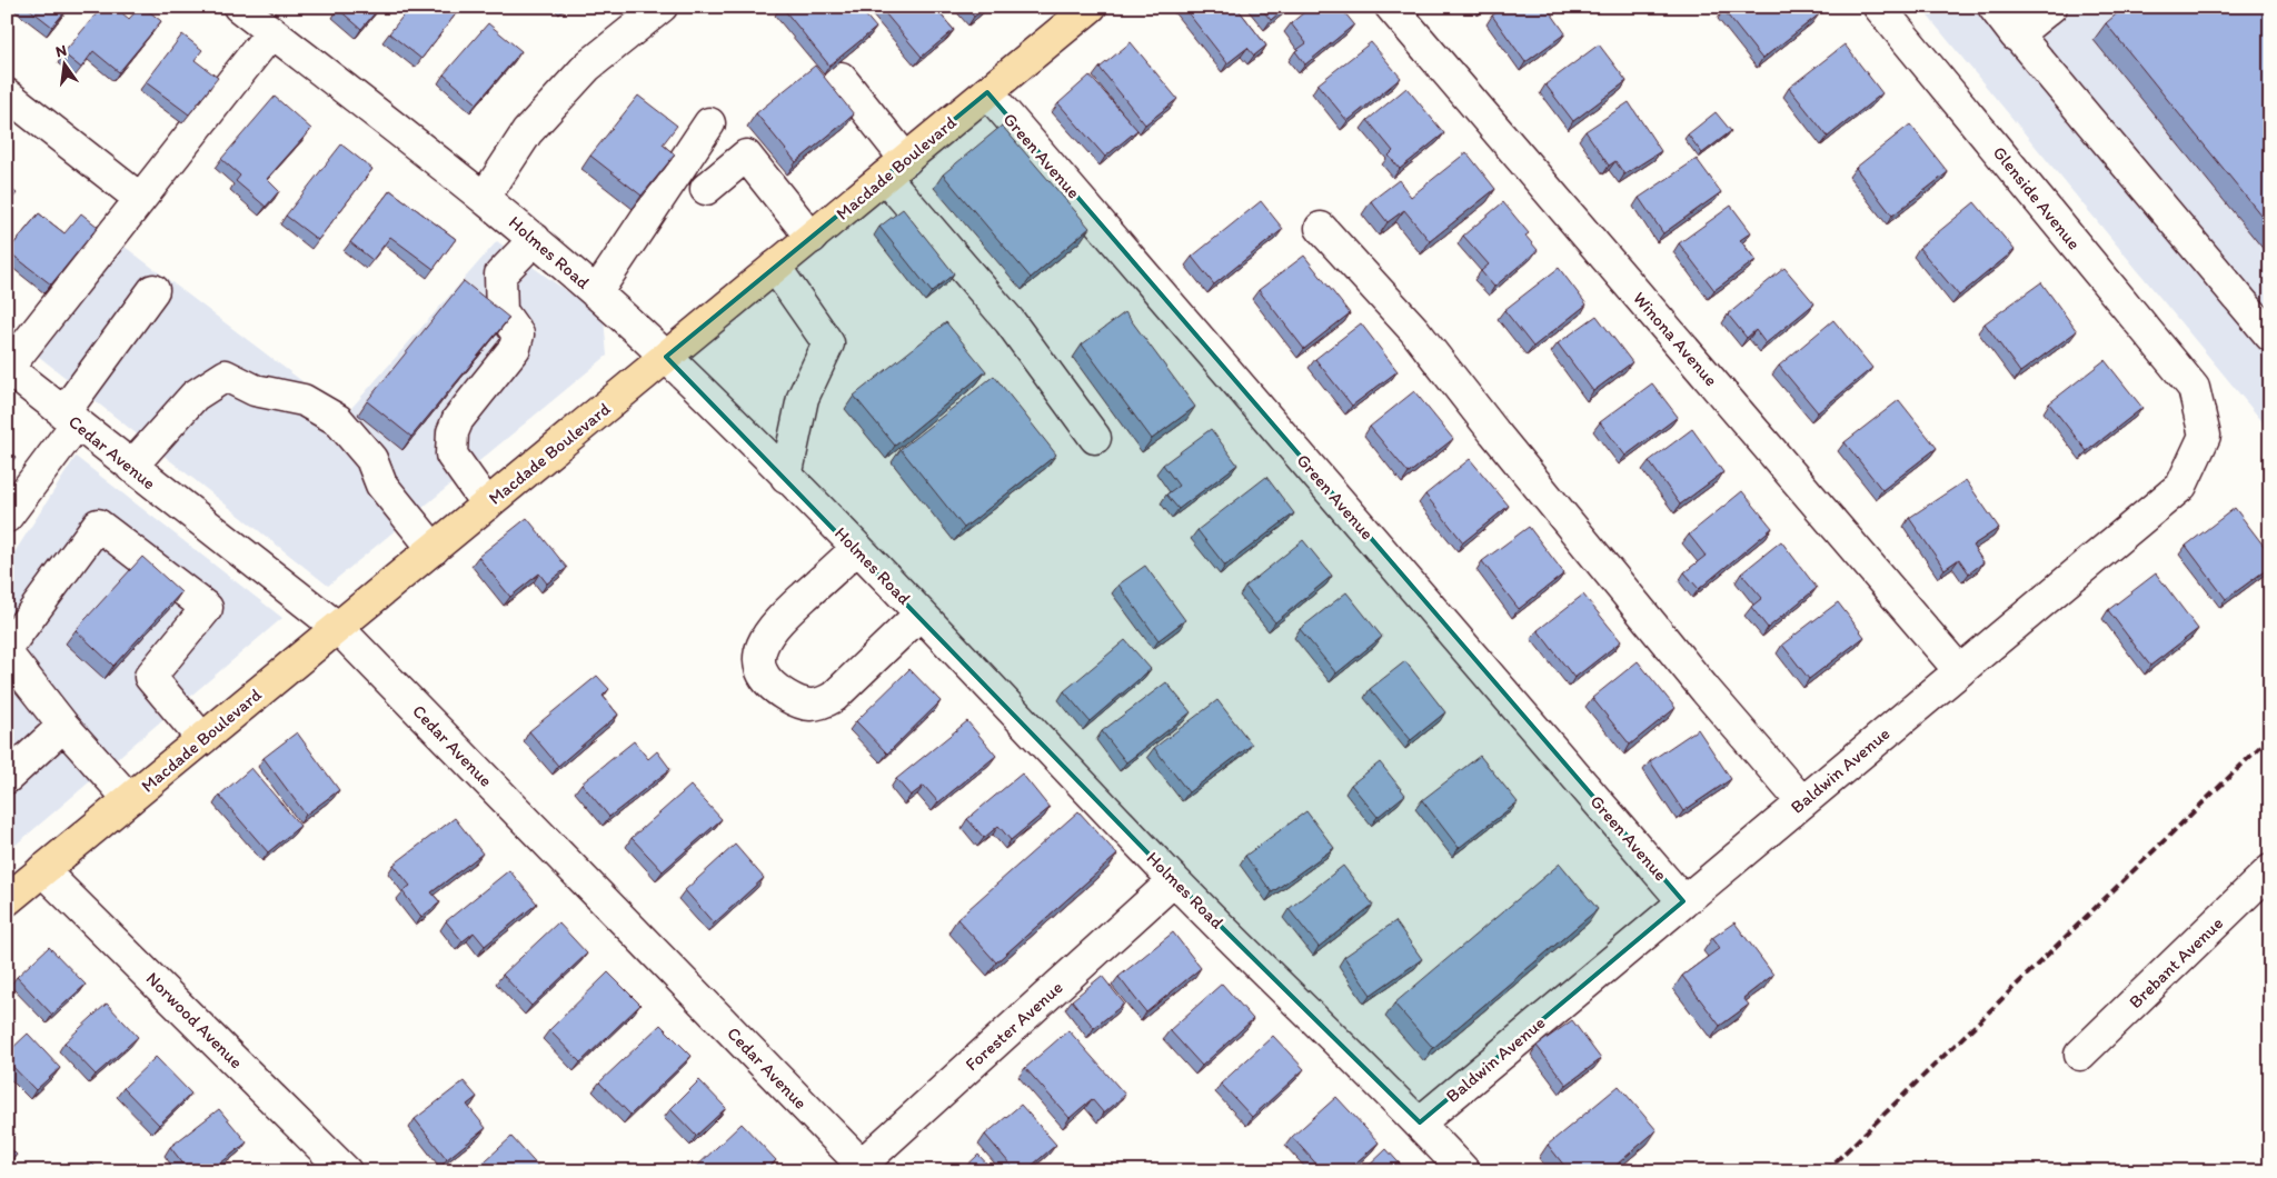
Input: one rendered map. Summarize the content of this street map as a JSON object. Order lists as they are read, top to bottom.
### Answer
{
  "streets": {
    "main road": ["Macdade Boulevard"],
    "street": [
      "Green Avenue",
      "Glenside Avenue",
      "Holmes Road",
      "Winona Avenue",
      "Cedar Avenue",
      "Baldwin Avenue",
      "Brebant Avenue",
      "Norwood Avenue",
      "Forester Avenue"
    ]
  },
  "crossings": [
    ["Green Avenue", "Macdade Boulevard"],
    ["Green Avenue", "Baldwin Avenue"],
    ["Macdade Boulevard", "Holmes Road"],
    ["Macdade Boulevard", "Cedar Avenue"],
    ["Macdade Boulevard", "Norwood Avenue"],
    ["Glenside Avenue", "Baldwin Avenue"],
    ["Holmes Road", "Baldwin Avenue"],
    ["Holmes Road", "Forester Avenue"],
    ["Winona Avenue", "Baldwin Avenue"],
    ["Cedar Avenue", "Forester Avenue"]
  ],
  "north": "top"
}
